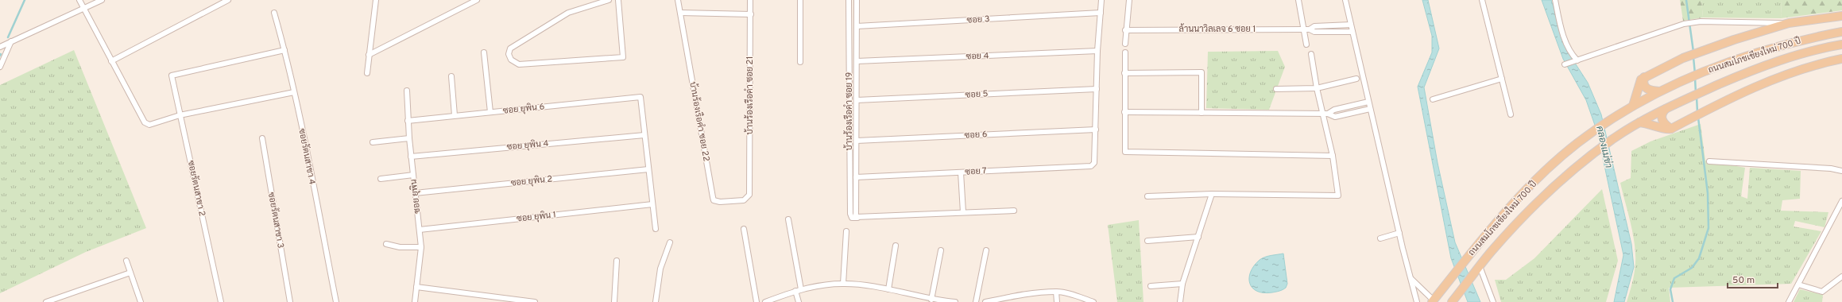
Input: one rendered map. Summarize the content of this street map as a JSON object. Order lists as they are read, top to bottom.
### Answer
{
  "streets": {
    "main road": ["ถนนสมโภชเชียงใหม่ 700 ปี"],
    "street": [
      "ซอย 3",
      "ล้านนาวิลเลจ 6 ซอย 1",
      "ซอย 4",
      "ซอย 5",
      "บ้านร้องเรือคำ ซอย 21",
      "ซอย ยุพิน 6",
      "บ้านร้องเรือคำ ซอย 19",
      "บ้านร้องเรือคำ ซอย 22",
      "ซอย 6",
      "ซอย ยุพิน 4",
      "ซอยรัตนสาขา 4",
      "ซอย 7",
      "ซอย ยุพิน 2",
      "ซอยรัตนสาขา 2",
      "ซอย ยุพิน",
      "ซอย ยุพิน 1",
      "ซอยรัตนสาขา 3"
    ]
  },
  "crossings": [
    ["บ้านร้องเรือคำ ซอย 21", "บ้านร้องเรือคำ ซอย 22"],
    ["ซอย ยุพิน 6", "ซอย ยุพิน 4"],
    ["ซอย ยุพิน 6", "ซอย ยุพิน"],
    ["ซอย 6", "ซอย 7"],
    ["ซอย ยุพิน 4", "ซอย ยุพิน"],
    ["ซอยรัตนสาขา 4", "ซอยรัตนสาขา 2"],
    ["ซอย ยุพิน 2", "ซอย ยุพิน"],
    ["ซอย ยุพิน", "ซอย ยุพิน 1"]
  ],
  "water": ["คลองแม่ข่า"],
  "scale_bar": "50 m"
}
